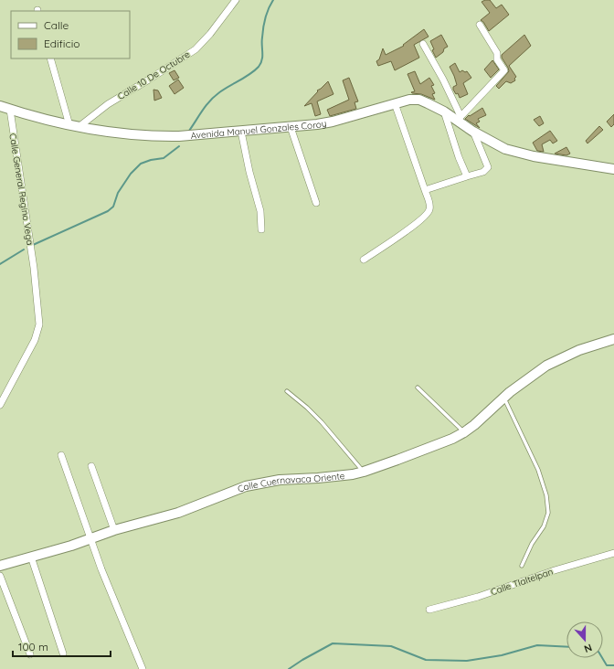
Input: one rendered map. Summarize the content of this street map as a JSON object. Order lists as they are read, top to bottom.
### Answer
{
  "streets": {
    "main road": ["Avenida Manuel Gonzales Coroy", "Calle Cuernavaca Oriente"],
    "street": ["Calle 10 De Octubre", "Calle General Regino Vega", "Calle Tlaltelpan"]
  },
  "crossings": [
    ["Calle 10 De Octubre", "Avenida Manuel Gonzales Coroy"],
    ["Avenida Manuel Gonzales Coroy", "Calle General Regino Vega"]
  ],
  "legend": ["Calle", "Edificio"],
  "scale_bar": "100 m",
  "north": "bottom"
}
